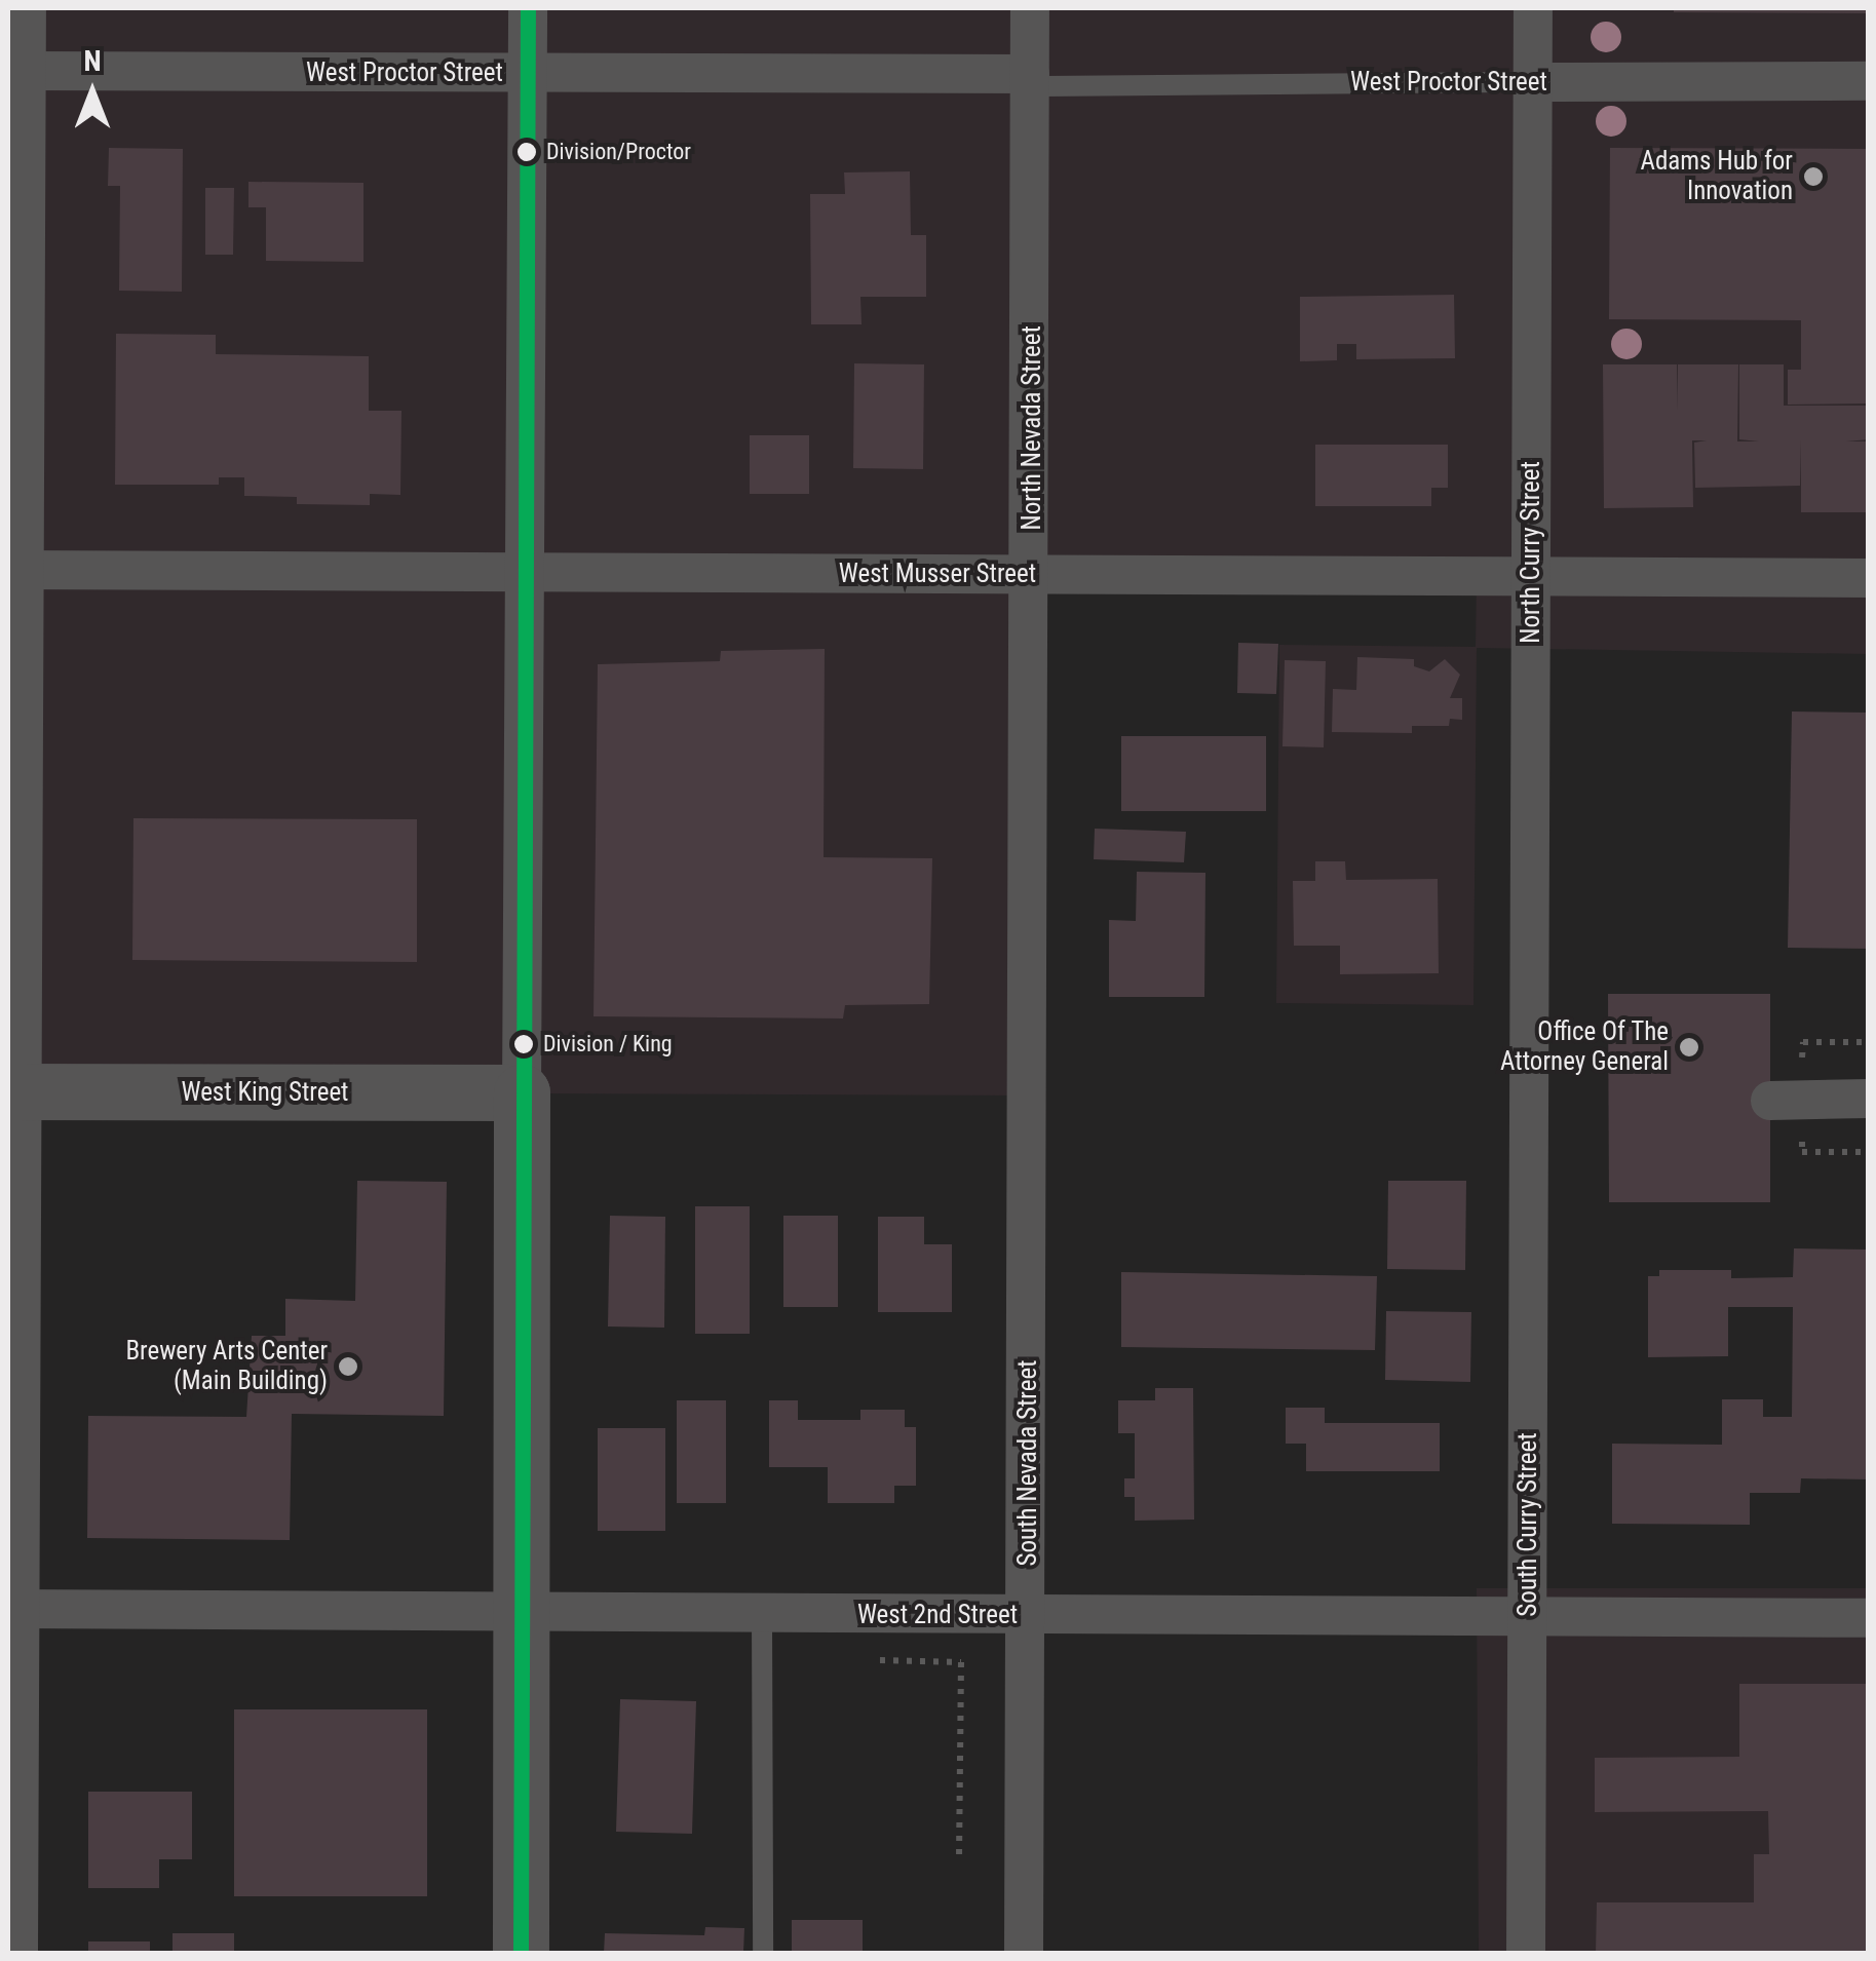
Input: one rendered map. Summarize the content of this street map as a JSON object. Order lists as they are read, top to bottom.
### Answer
{
  "streets": {
    "street": [
      "West Proctor Street",
      "North Nevada Street",
      "North Curry Street",
      "West Musser Street",
      "West King Street",
      "South Nevada Street",
      "South Curry Street",
      "West 2nd Street"
    ]
  },
  "crossings": [
    ["West Proctor Street", "North Nevada Street"],
    ["West Proctor Street", "North Curry Street"],
    ["North Nevada Street", "West Musser Street"],
    ["North Nevada Street", "South Nevada Street"],
    ["North Curry Street", "West Musser Street"],
    ["North Curry Street", "South Curry Street"],
    ["South Nevada Street", "West 2nd Street"],
    ["South Curry Street", "West 2nd Street"]
  ],
  "places": [
    "Division/Proctor",
    "Adams Hub for Innovation",
    "Division / King",
    "Office Of The Attorney General",
    "Brewery Arts Center (Main Building)"
  ],
  "north": "top"
}
